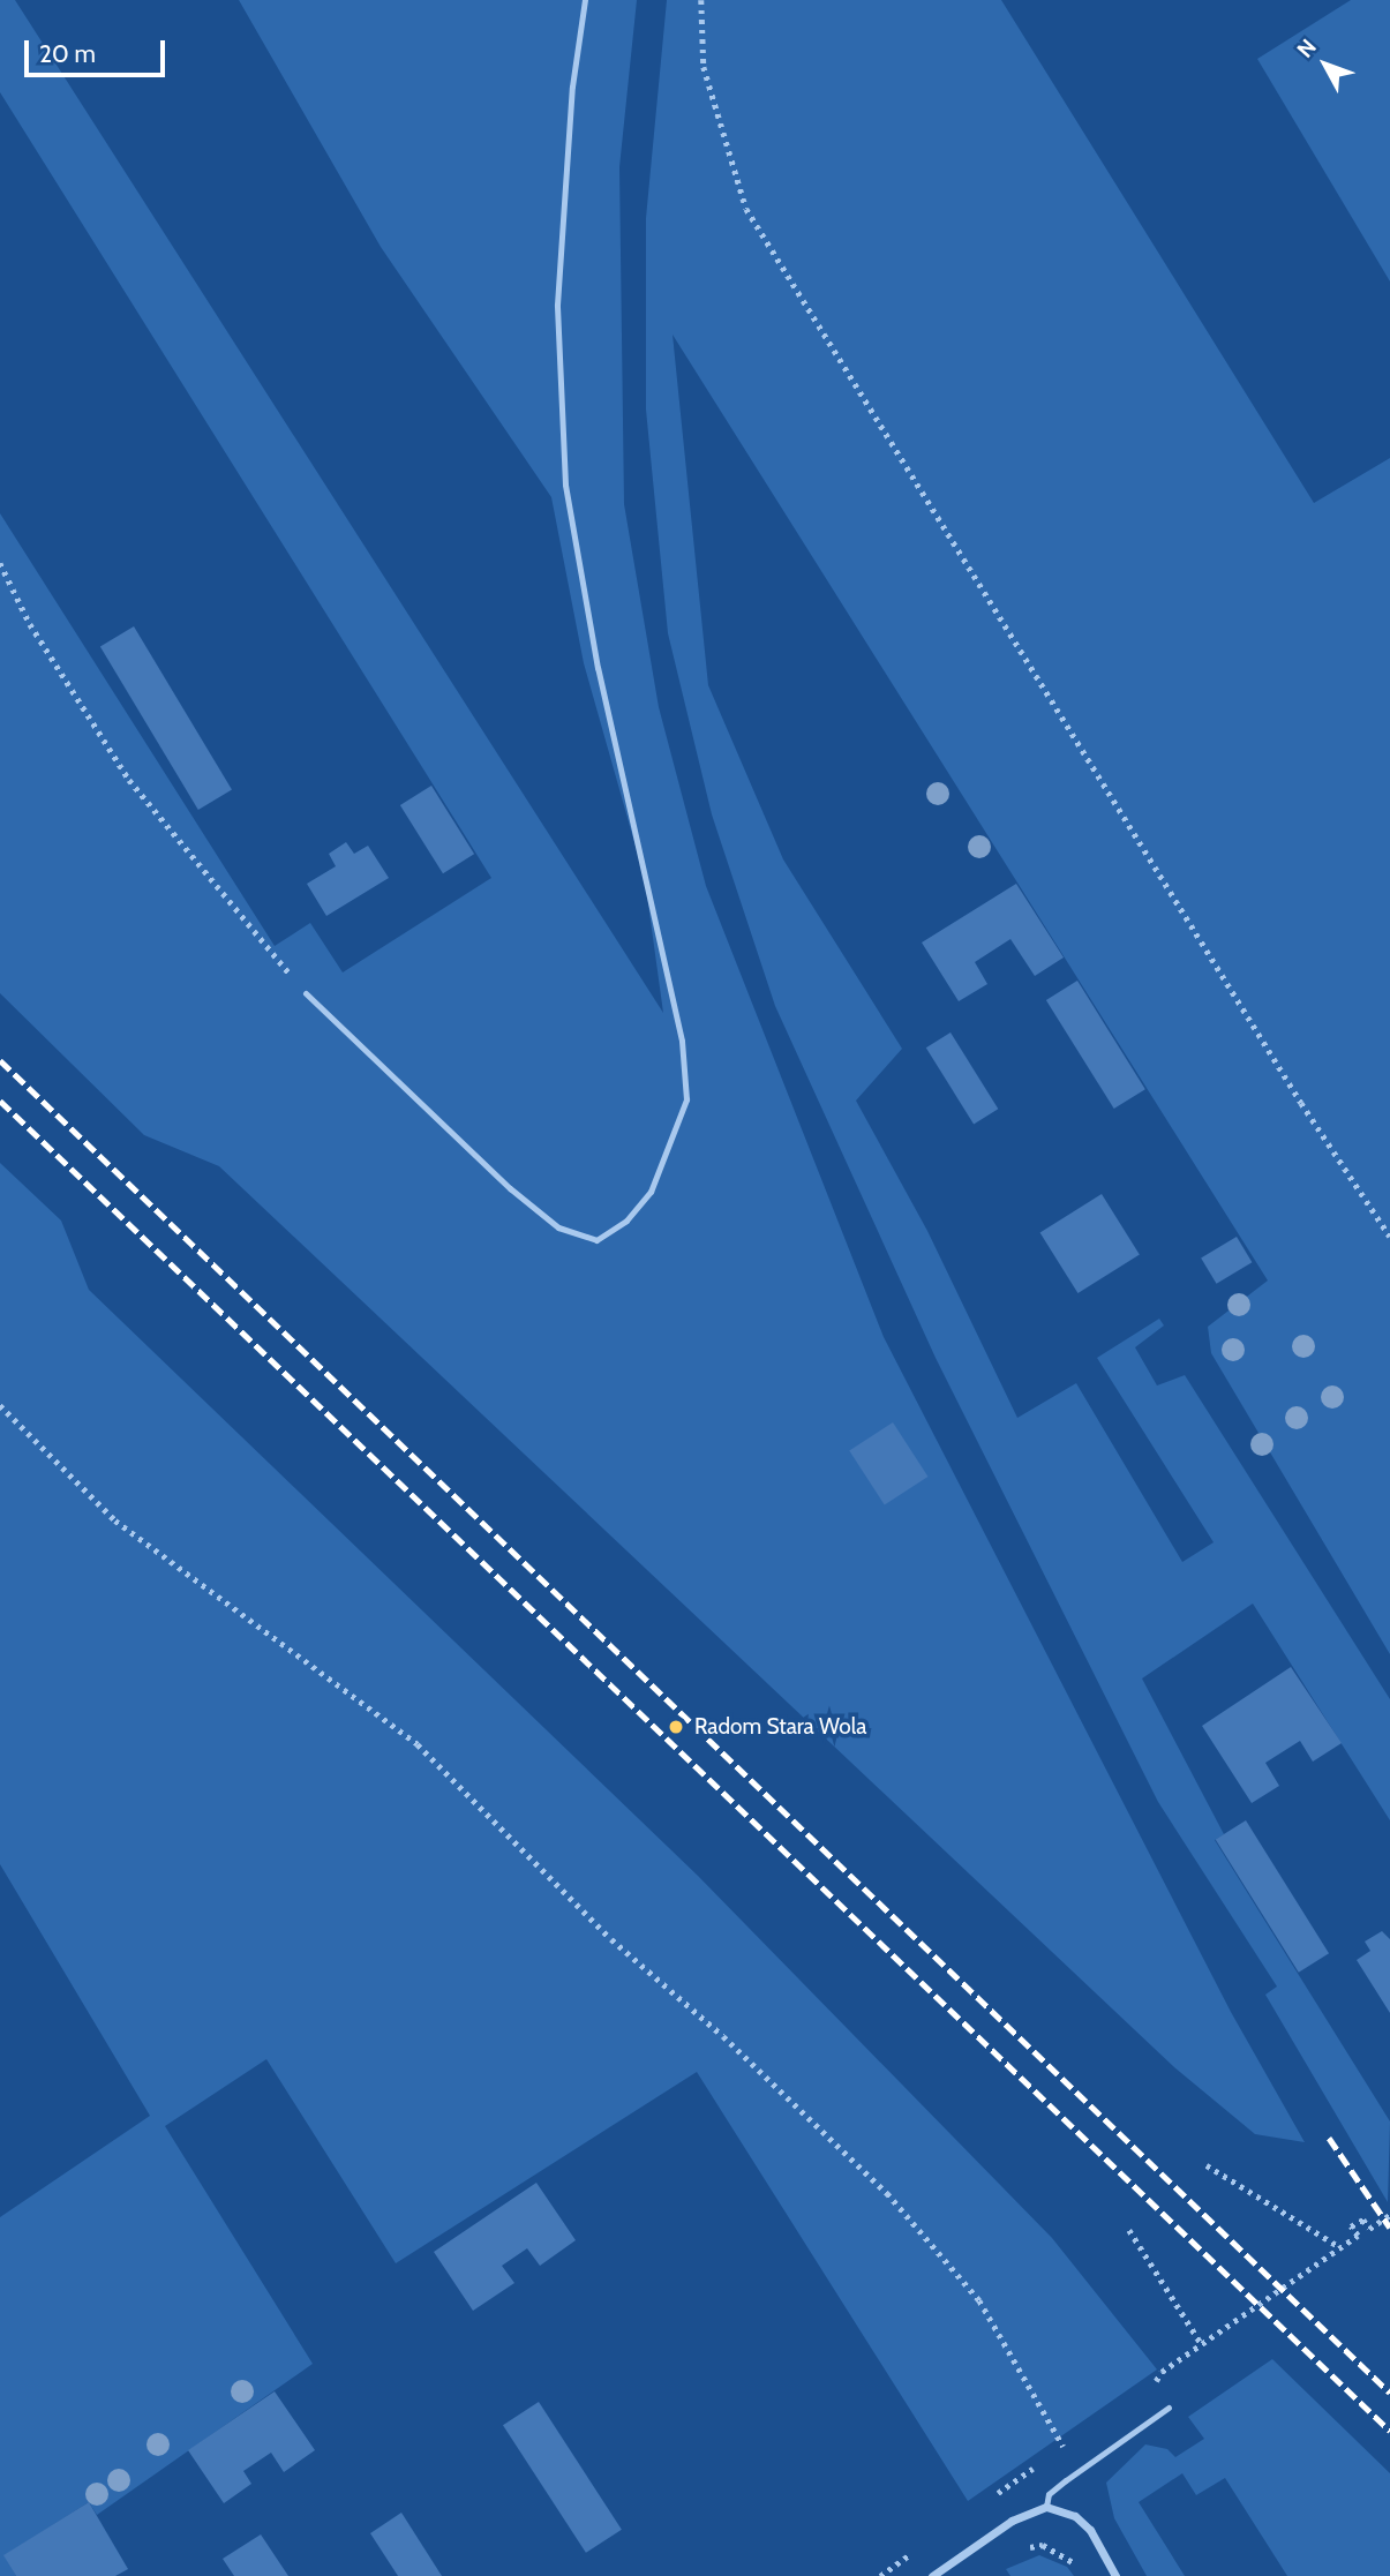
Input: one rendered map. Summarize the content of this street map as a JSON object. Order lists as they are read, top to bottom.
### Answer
{
  "places": ["Radom Stara Wola"],
  "scale_bar": "20 m",
  "north": "top left"
}
